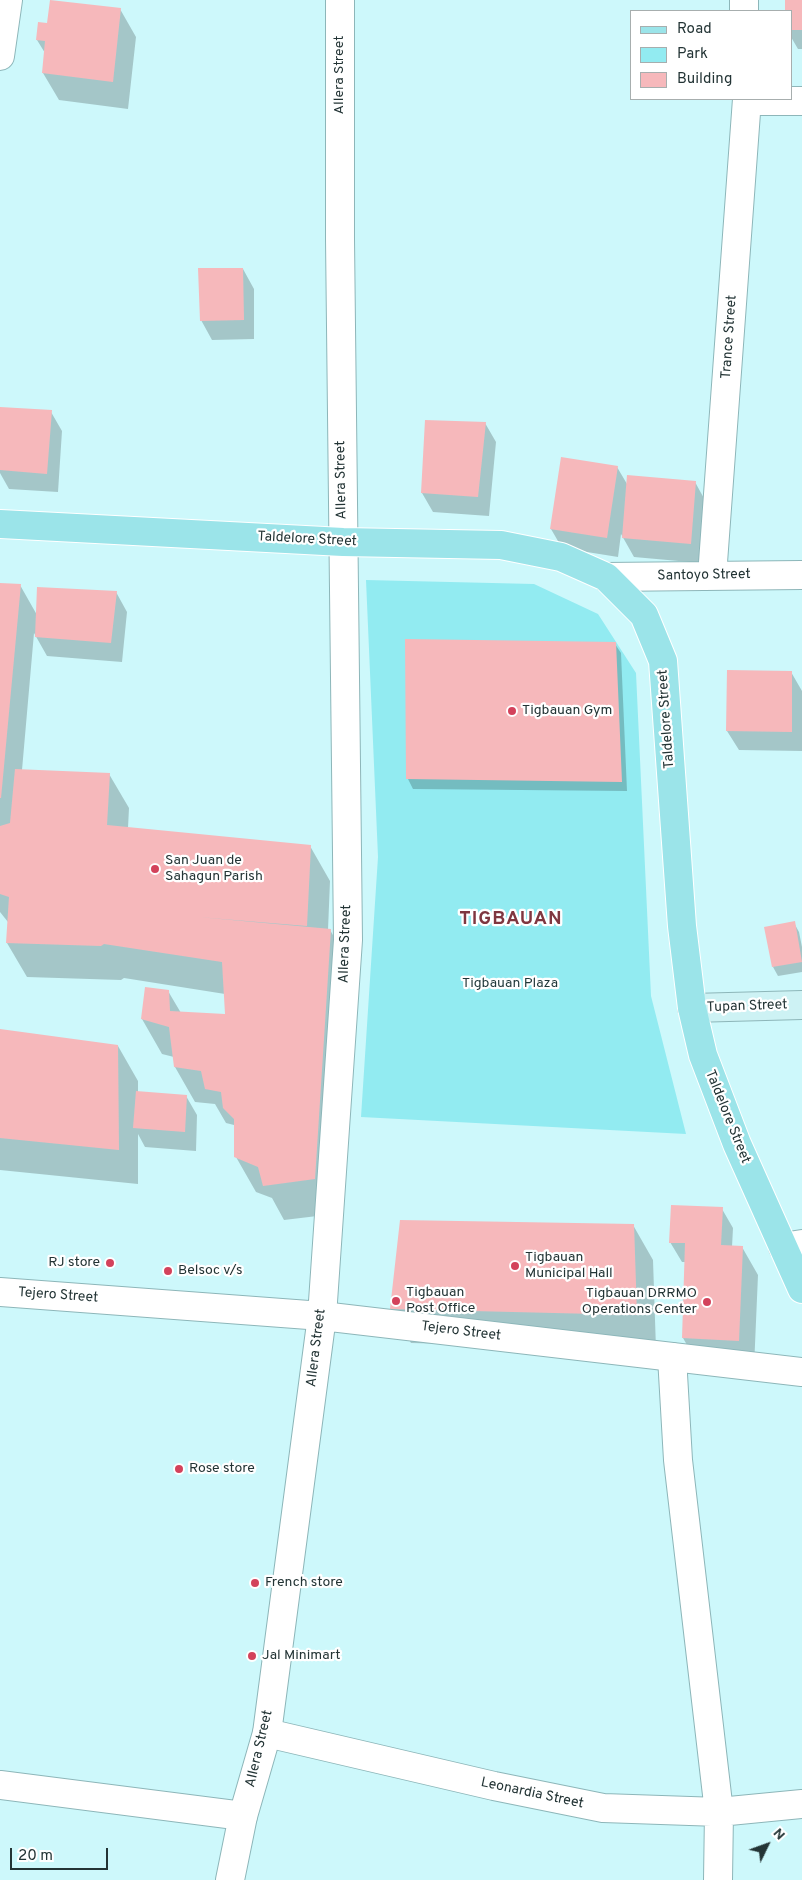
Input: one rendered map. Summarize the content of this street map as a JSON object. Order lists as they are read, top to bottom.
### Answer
{
  "streets": {
    "main road": ["Taldelore Street", "Tupan Street"],
    "street": [
      "Allera Street",
      "Trance Street",
      "Santoyo Street",
      "Tejero Street",
      "Leonardia Street"
    ]
  },
  "crossings": [
    ["Allera Street", "Taldelore Street"],
    ["Allera Street", "Tejero Street"],
    ["Allera Street", "Leonardia Street"],
    ["Trance Street", "Santoyo Street"],
    ["Taldelore Street", "Santoyo Street"],
    ["Taldelore Street", "Tupan Street"]
  ],
  "districts": ["TIGBAUAN"],
  "parks": ["Tigbauan Plaza"],
  "places": [
    "Tigbauan Gym",
    "San Juan de Sahagun Parish",
    "RJ store",
    "Tigbauan Municipal Hall",
    "Belsoc v/s",
    "Tigbauan Post Office",
    "Tigbauan DRRMO Operations Center",
    "Rose store",
    "French store",
    "Jal Minimart"
  ],
  "legend": ["Road", "Park", "Building"],
  "scale_bar": "20 m",
  "north": "top right"
}
